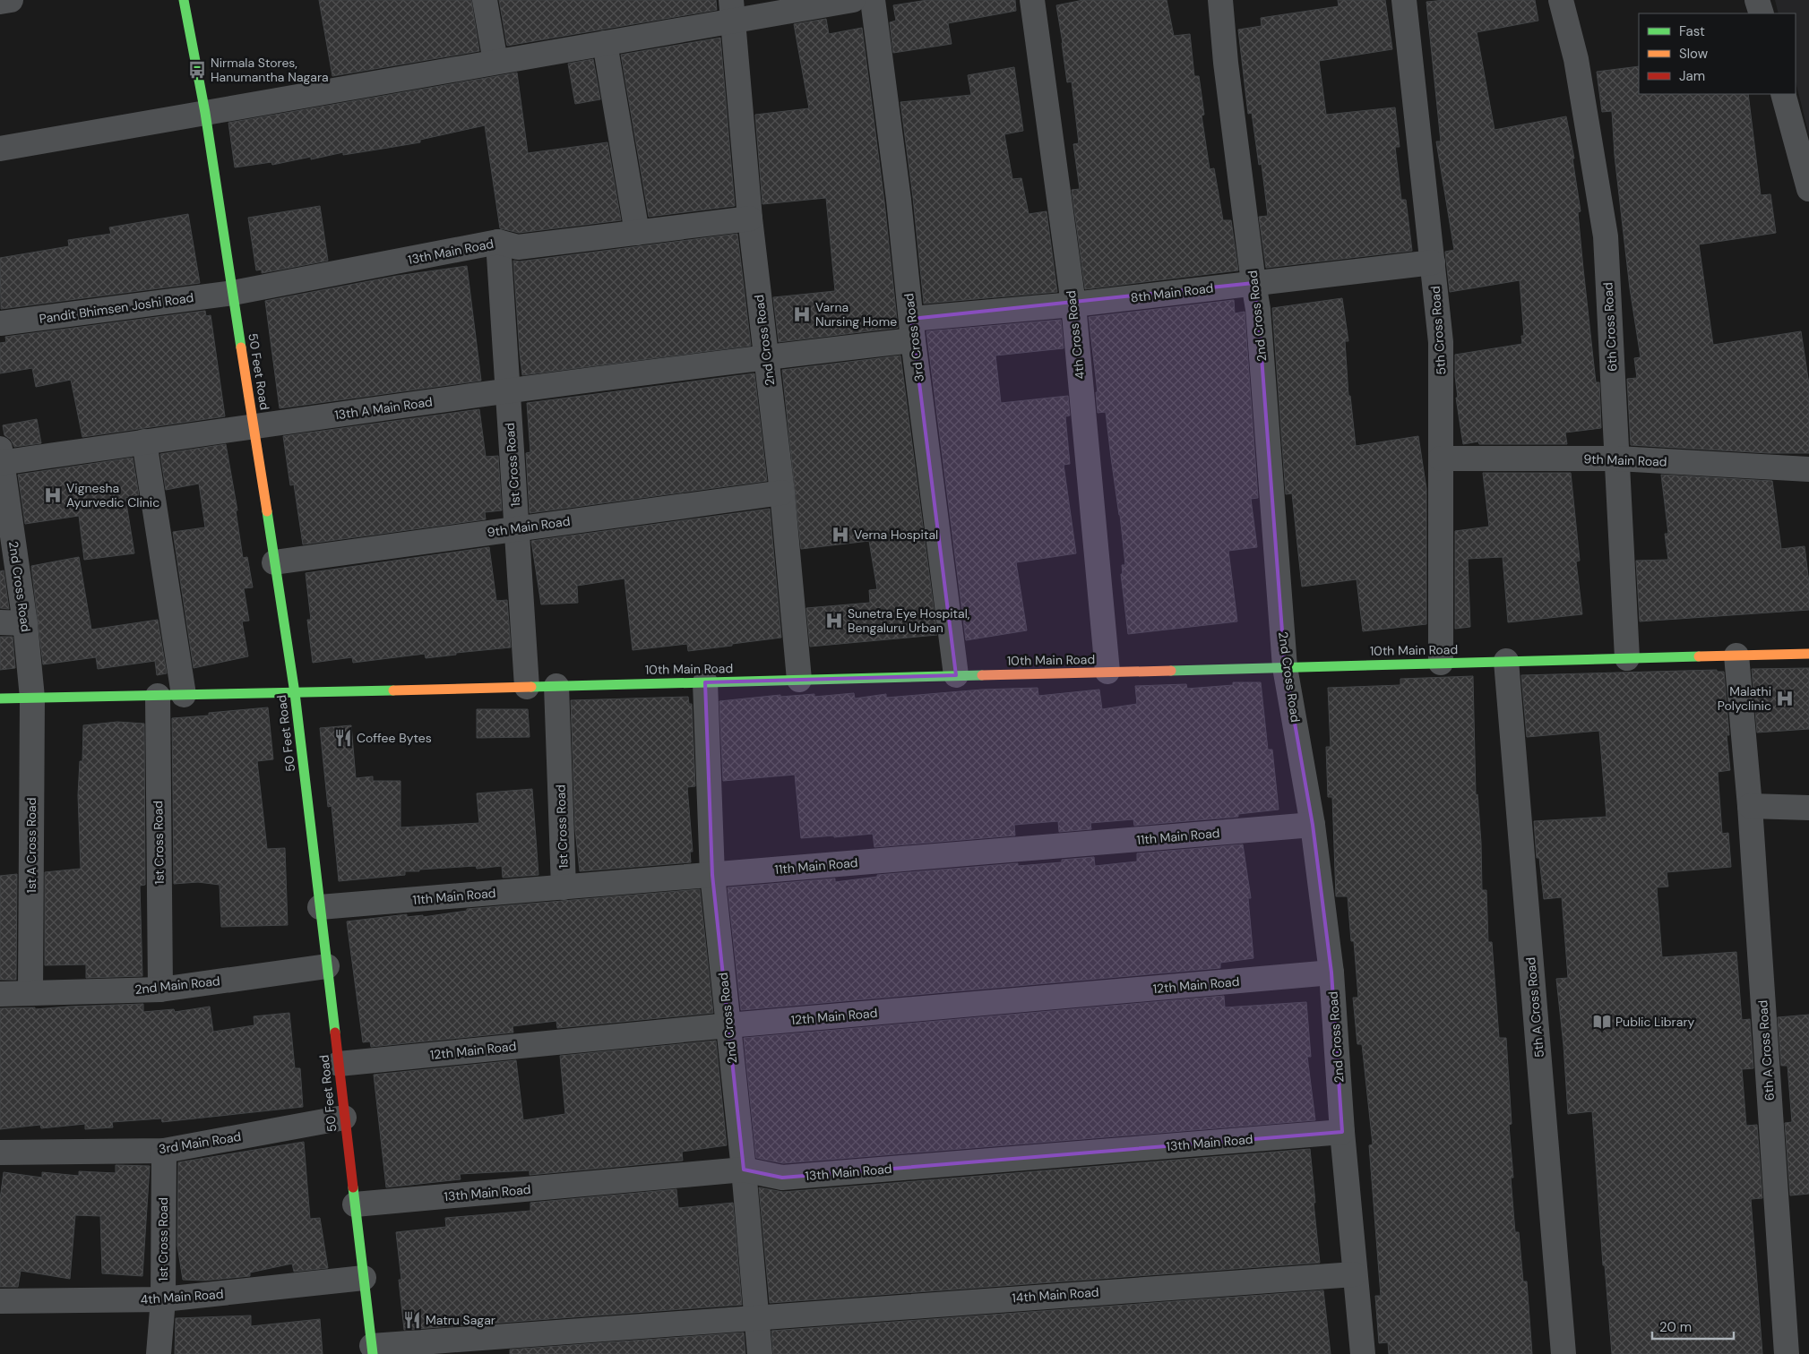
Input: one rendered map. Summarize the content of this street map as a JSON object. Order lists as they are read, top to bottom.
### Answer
{
  "streets": {
    "main road": ["50 Feet Road", "10th Main Road"],
    "street": [
      "13th Main Road",
      "8th Main Road",
      "Pandit Bhimsen Joshi Road",
      "2nd Cross Road",
      "6th Cross Road",
      "5th Cross Road",
      "4th Cross Road",
      "3rd Cross Road",
      "13th A Main Road",
      "9th Main Road",
      "1st Cross Road",
      "11th Main Road",
      "1st A Cross Road",
      "2nd Main Road",
      "12th Main Road",
      "5th A Cross Road",
      "6th A Cross Road",
      "3rd Main Road",
      "14th Main Road",
      "4th Main Road"
    ]
  },
  "crossings": [
    ["13th Main Road", "Pandit Bhimsen Joshi Road"],
    ["13th Main Road", "2nd Cross Road"],
    ["13th Main Road", "50 Feet Road"],
    ["13th Main Road", "1st Cross Road"],
    ["8th Main Road", "2nd Cross Road"],
    ["8th Main Road", "5th Cross Road"],
    ["8th Main Road", "4th Cross Road"],
    ["8th Main Road", "3rd Cross Road"],
    ["8th Main Road", "13th A Main Road"],
    ["Pandit Bhimsen Joshi Road", "50 Feet Road"],
    ["2nd Cross Road", "13th A Main Road"],
    ["2nd Cross Road", "9th Main Road"],
    ["2nd Cross Road", "10th Main Road"],
    ["2nd Cross Road", "11th Main Road"],
    ["2nd Cross Road", "1st A Cross Road"],
    ["2nd Cross Road", "12th Main Road"],
    ["2nd Cross Road", "14th Main Road"],
    ["6th Cross Road", "9th Main Road"],
    ["6th Cross Road", "10th Main Road"],
    ["5th Cross Road", "9th Main Road"],
    ["5th Cross Road", "10th Main Road"],
    ["4th Cross Road", "10th Main Road"],
    ["3rd Cross Road", "10th Main Road"],
    ["50 Feet Road", "13th A Main Road"],
    ["50 Feet Road", "9th Main Road"],
    ["50 Feet Road", "10th Main Road"],
    ["50 Feet Road", "11th Main Road"],
    ["50 Feet Road", "2nd Main Road"],
    ["50 Feet Road", "12th Main Road"],
    ["50 Feet Road", "3rd Main Road"],
    ["50 Feet Road", "14th Main Road"],
    ["50 Feet Road", "4th Main Road"],
    ["13th A Main Road", "1st Cross Road"],
    ["9th Main Road", "1st Cross Road"],
    ["1st Cross Road", "10th Main Road"],
    ["1st Cross Road", "11th Main Road"],
    ["1st Cross Road", "2nd Main Road"],
    ["1st Cross Road", "3rd Main Road"],
    ["1st Cross Road", "4th Main Road"],
    ["10th Main Road", "1st A Cross Road"],
    ["10th Main Road", "5th A Cross Road"],
    ["10th Main Road", "6th A Cross Road"],
    ["1st A Cross Road", "2nd Main Road"]
  ],
  "places": {
    "bus stop": ["Nirmala Stores, Hanumantha Nagara"],
    "hospital": [
      "Varna Nursing Home",
      "Vignesha Ayurvedic Clinic",
      "Verna Hospital",
      "Sunetra Eye Hospital, Bengaluru Urban",
      "Malathi Polyclinic"
    ],
    "restaurant": ["Coffee Bytes", "Matru Sagar"],
    "library": ["Public Library"]
  },
  "legend": ["Fast", "Slow", "Jam"],
  "scale_bar": "20 m"
}
